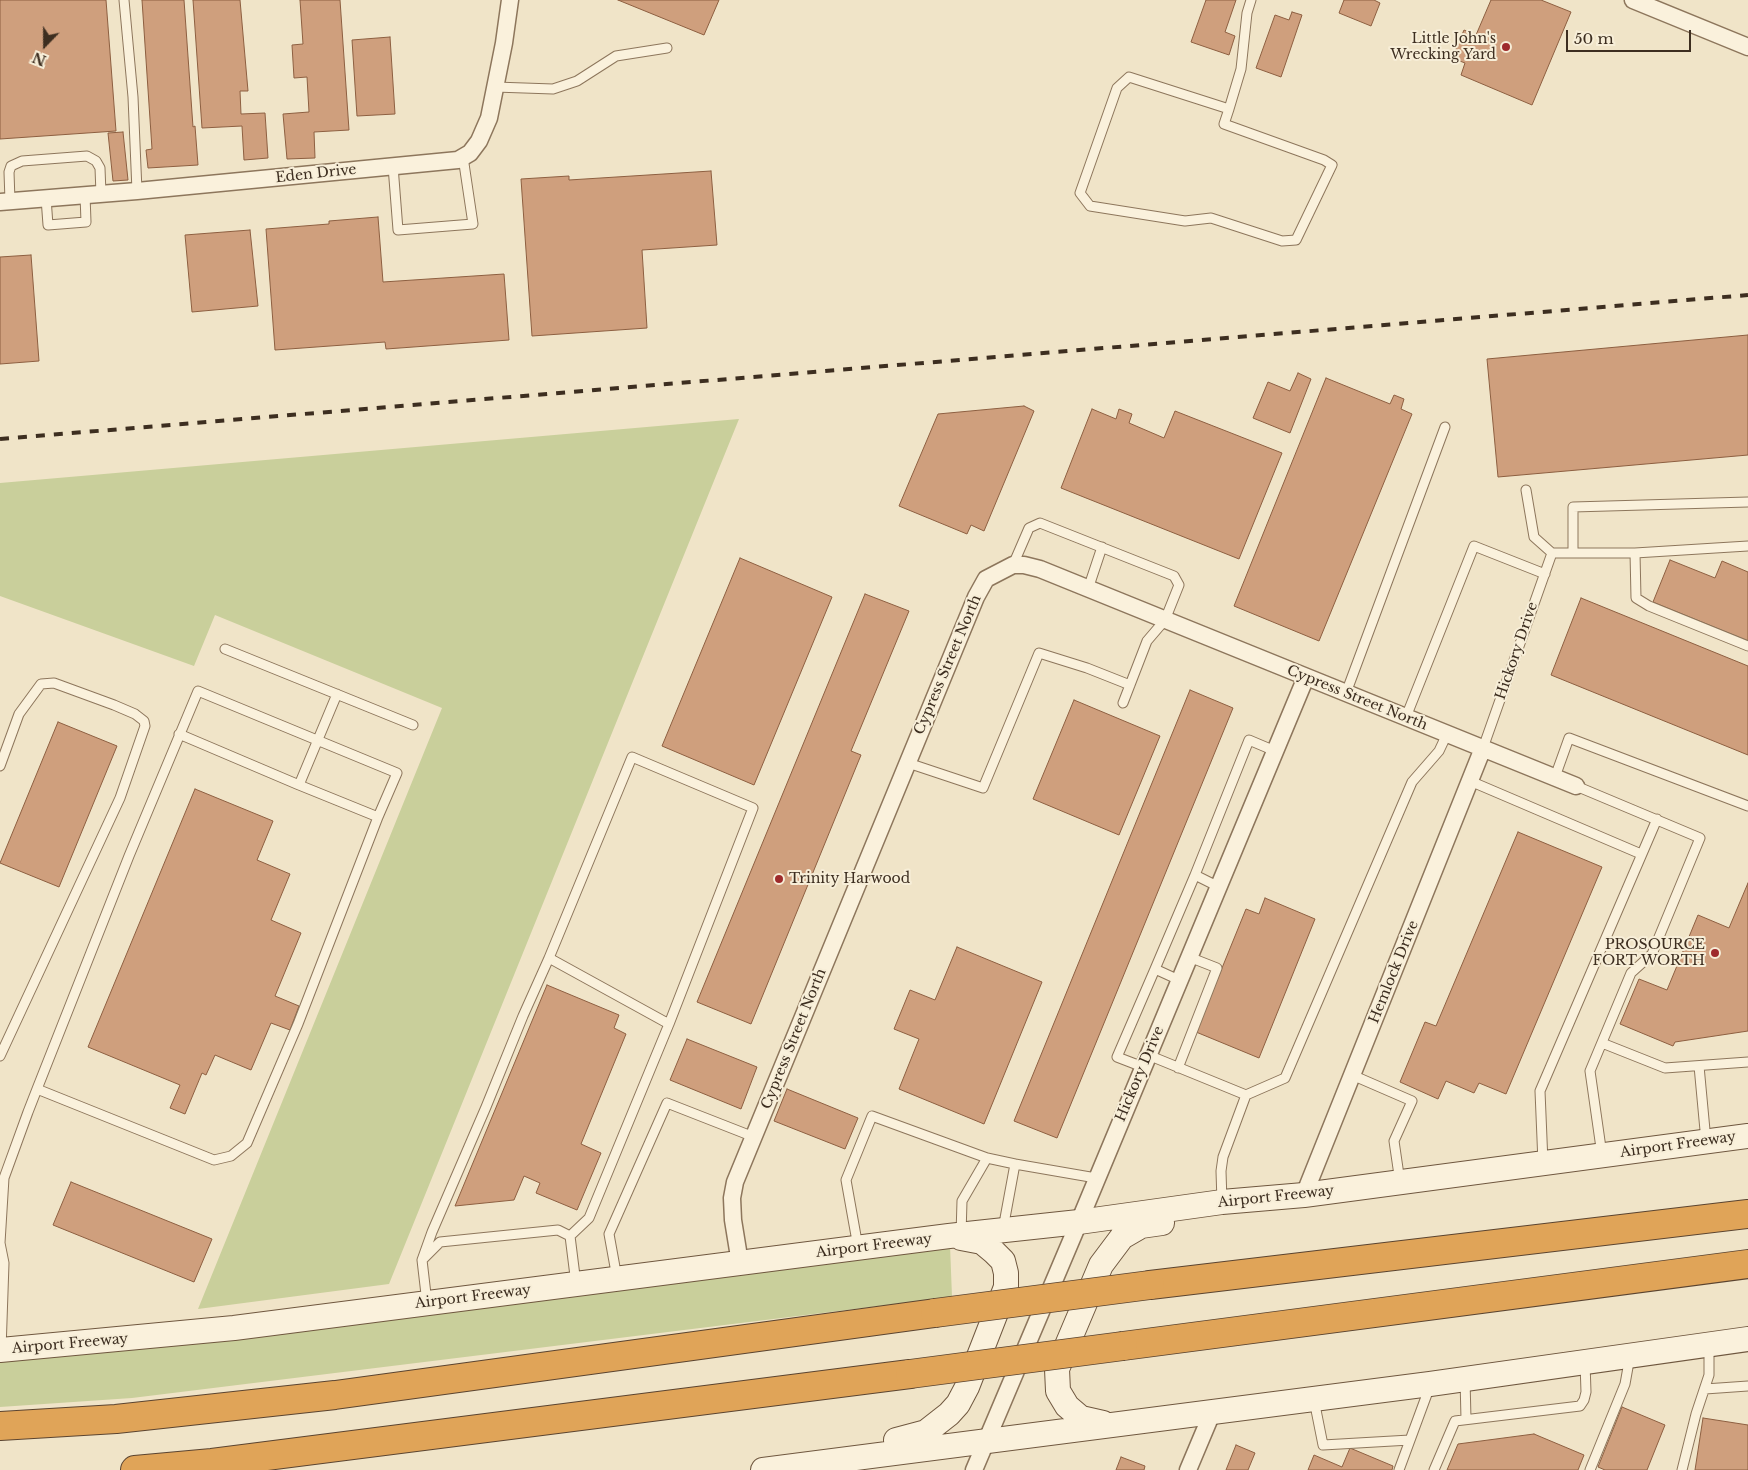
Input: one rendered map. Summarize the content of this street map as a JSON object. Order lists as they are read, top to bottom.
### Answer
{
  "streets": {
    "main road": ["Airport Freeway"],
    "street": [
      "Eden Drive",
      "Hickory Drive",
      "Cypress Street North",
      "Hemlock Drive"
    ]
  },
  "crossings": [
    ["Hickory Drive", "Cypress Street North"],
    ["Hickory Drive", "Hemlock Drive"],
    ["Hickory Drive", "Airport Freeway"],
    ["Cypress Street North", "Hemlock Drive"],
    ["Cypress Street North", "Airport Freeway"],
    ["Hemlock Drive", "Airport Freeway"]
  ],
  "places": ["Little John's Wrecking Yard", "Trinity Harwood", "PROSOURCE FORT WORTH"],
  "scale_bar": "50 m",
  "north": "bottom"
}
